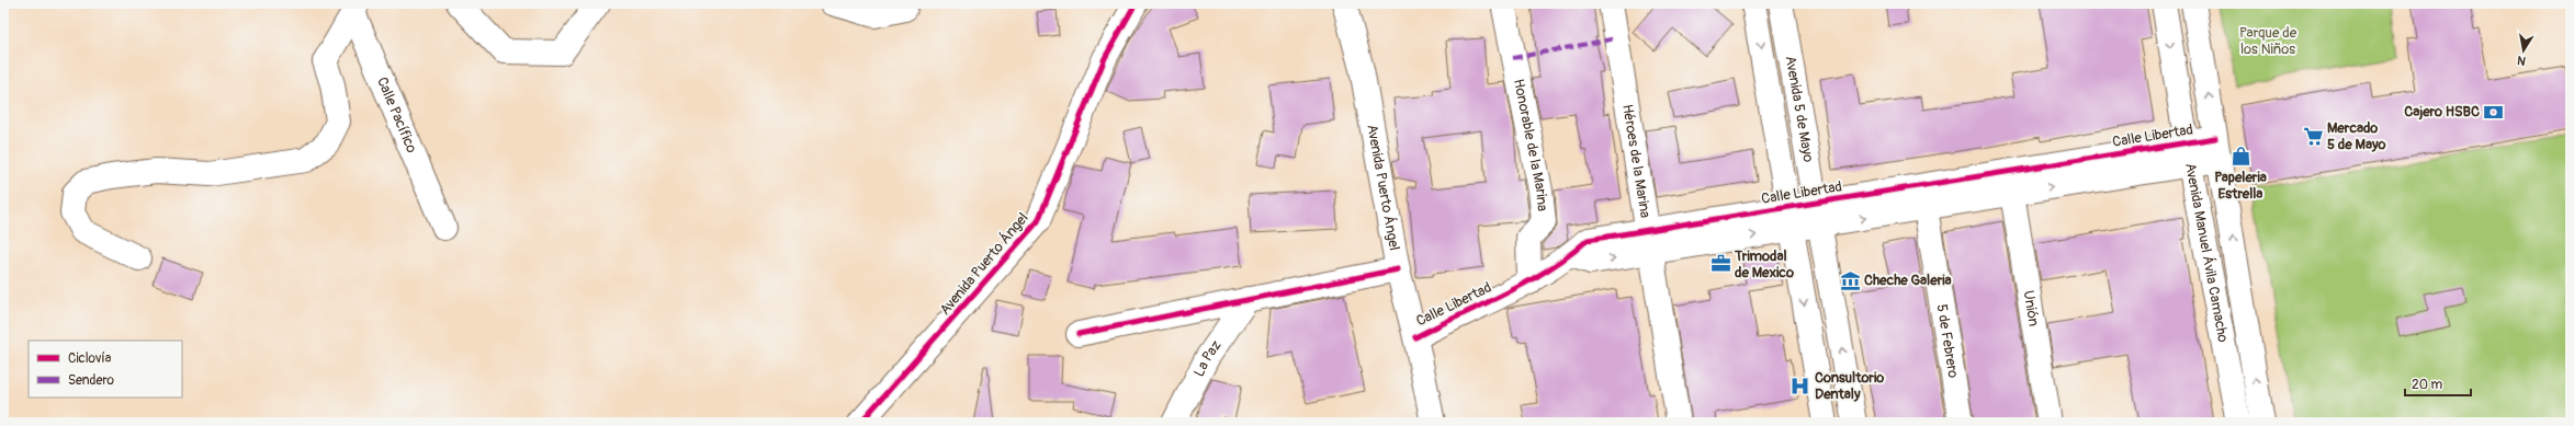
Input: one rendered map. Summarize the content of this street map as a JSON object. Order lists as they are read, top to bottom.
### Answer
{
  "streets": {
    "street": [
      "Avenida 5 de Mayo",
      "Calle Pacífico",
      "Calle Libertad",
      "Honorable de la Marina",
      "Héroes de la Marina",
      "Avenida Puerto Ángel",
      "Avenida Manuel Ávila Camacho",
      "Unión",
      "5 de Febrero",
      "La Paz"
    ]
  },
  "crossings": [
    ["Avenida 5 de Mayo", "Calle Libertad"],
    ["Calle Libertad", "Honorable de la Marina"],
    ["Calle Libertad", "Héroes de la Marina"],
    ["Calle Libertad", "Avenida Puerto Ángel"],
    ["Calle Libertad", "Avenida Manuel Ávila Camacho"],
    ["Calle Libertad", "Unión"],
    ["Calle Libertad", "5 de Febrero"]
  ],
  "parks": ["Parque de los Niños"],
  "places": {
    "bank": ["Cajero HSBC"],
    "supermarket": ["Mercado 5 de Mayo"],
    "shop": ["Papeleria Estrella"],
    "office": ["Trimodal de Mexico"],
    "museum": ["Cheche Galeria"],
    "hospital": ["Consultorio Dentaly"]
  },
  "legend": ["Ciclovía", "Sendero"],
  "scale_bar": "20 m",
  "north": "bottom"
}
